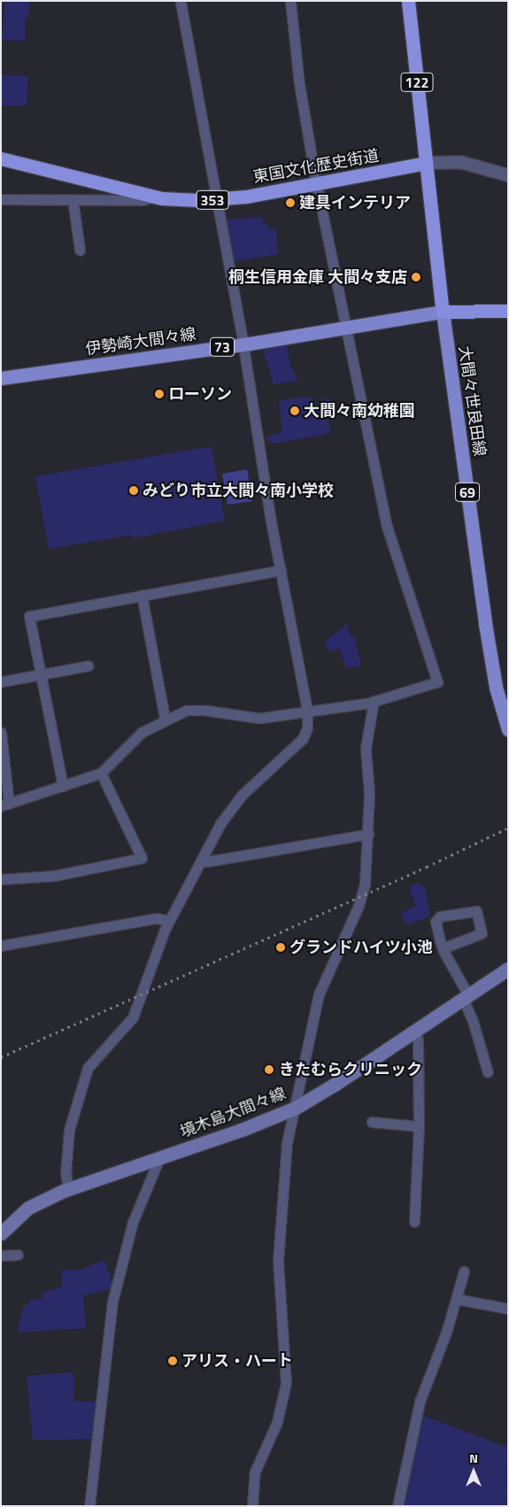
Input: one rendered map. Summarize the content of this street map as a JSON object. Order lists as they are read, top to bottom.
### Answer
{
  "streets": {
    "highway": ["122", "東国文化歴史街道", "353"],
    "main road": [
      "伊勢崎大間々線",
      "73",
      "大間々世良田線",
      "69",
      "境木島大間々線"
    ]
  },
  "crossings": [
    ["122", "東国文化歴史街道"],
    ["122", "伊勢崎大間々線"],
    ["122", "大間々世良田線"],
    ["伊勢崎大間々線", "大間々世良田線"]
  ],
  "places": [
    "建具インテリア",
    "桐生信用金庫 大間々支店",
    "ローソン",
    "大間々南幼稚園",
    "みどり市立大間々南小学校",
    "グランドハイツ小池",
    "きたむらクリニック",
    "アリス・ハート"
  ],
  "north": "top"
}
